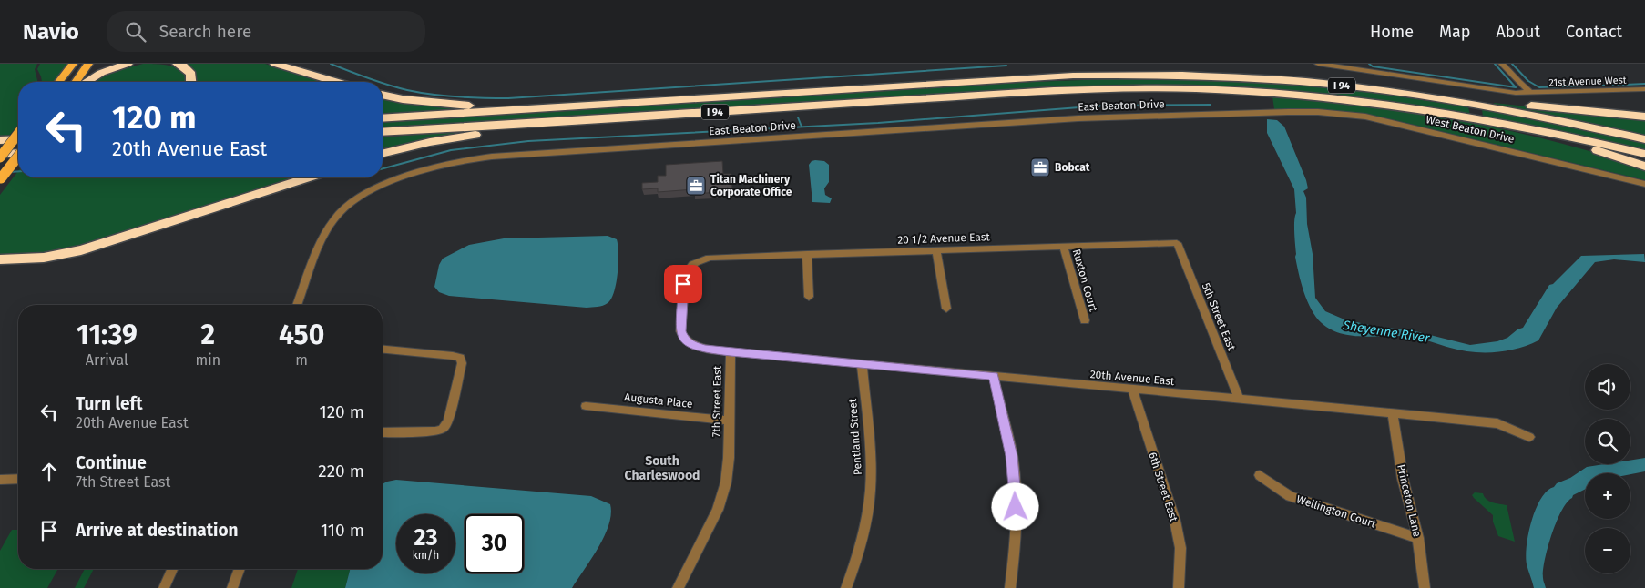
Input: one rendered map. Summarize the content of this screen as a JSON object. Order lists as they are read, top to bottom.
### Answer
{
  "streets": {
    "highway": ["I 94"],
    "street": [
      "21st Avenue West",
      "East Beaton Drive",
      "West Beaton Drive",
      "20 1/2 Avenue East",
      "Ruxton Court",
      "5th Street East",
      "20th Avenue East",
      "Augusta Place",
      "7th Street East",
      "Pentland Street",
      "6th Street East",
      "Princeton Lane",
      "Wellington Court"
    ]
  },
  "crossings": [
    ["East Beaton Drive", "West Beaton Drive"],
    ["20 1/2 Avenue East", "Ruxton Court"],
    ["20 1/2 Avenue East", "5th Street East"],
    ["20 1/2 Avenue East", "7th Street East"],
    ["5th Street East", "20th Avenue East"],
    ["20th Avenue East", "7th Street East"],
    ["20th Avenue East", "Pentland Street"],
    ["20th Avenue East", "6th Street East"],
    ["20th Avenue East", "Princeton Lane"],
    ["Augusta Place", "7th Street East"],
    ["Princeton Lane", "Wellington Court"]
  ],
  "districts": ["South Charleswood"],
  "water": ["Sheyenne River"],
  "places": {
    "office": ["Bobcat", "Titan Machinery Corporate Office"]
  },
  "page": {
    "header": "Navio",
    "search": "Search here",
    "nav": [
      "Home",
      "Map",
      "About",
      "Contact"
    ],
    "turn": ["120 m", "20th Avenue East"],
    "eta": [
      "11:39",
      "Arrival",
      "2",
      "min",
      "450",
      "m"
    ],
    "map_buttons": ["+", "−"],
    "list": [
      {
        "name": "Turn left",
        "note": "20th Avenue East",
        "value": "120 m"
      },
      {
        "name": "Continue",
        "note": "7th Street East",
        "value": "220 m"
      },
      {
        "name": "Arrive at destination",
        "value": "110 m"
      }
    ],
    "speed": "23 km/h",
    "limit": "30"
  }
}
